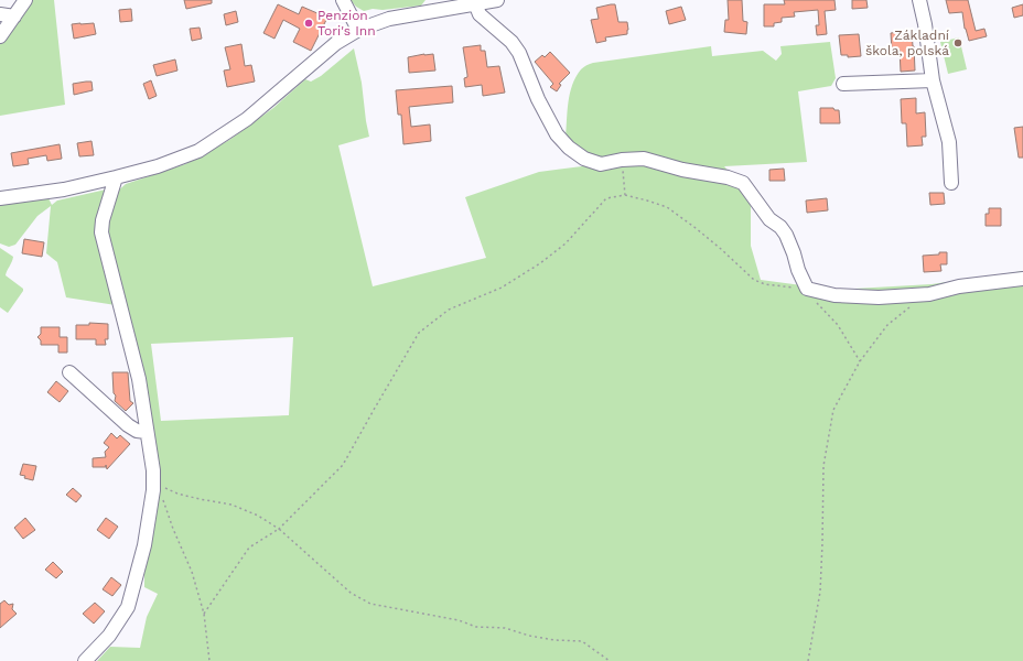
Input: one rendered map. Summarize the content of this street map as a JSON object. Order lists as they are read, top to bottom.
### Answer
{
  "places": ["Penzion Tori's Inn", "Základní škola, polská"]
}
